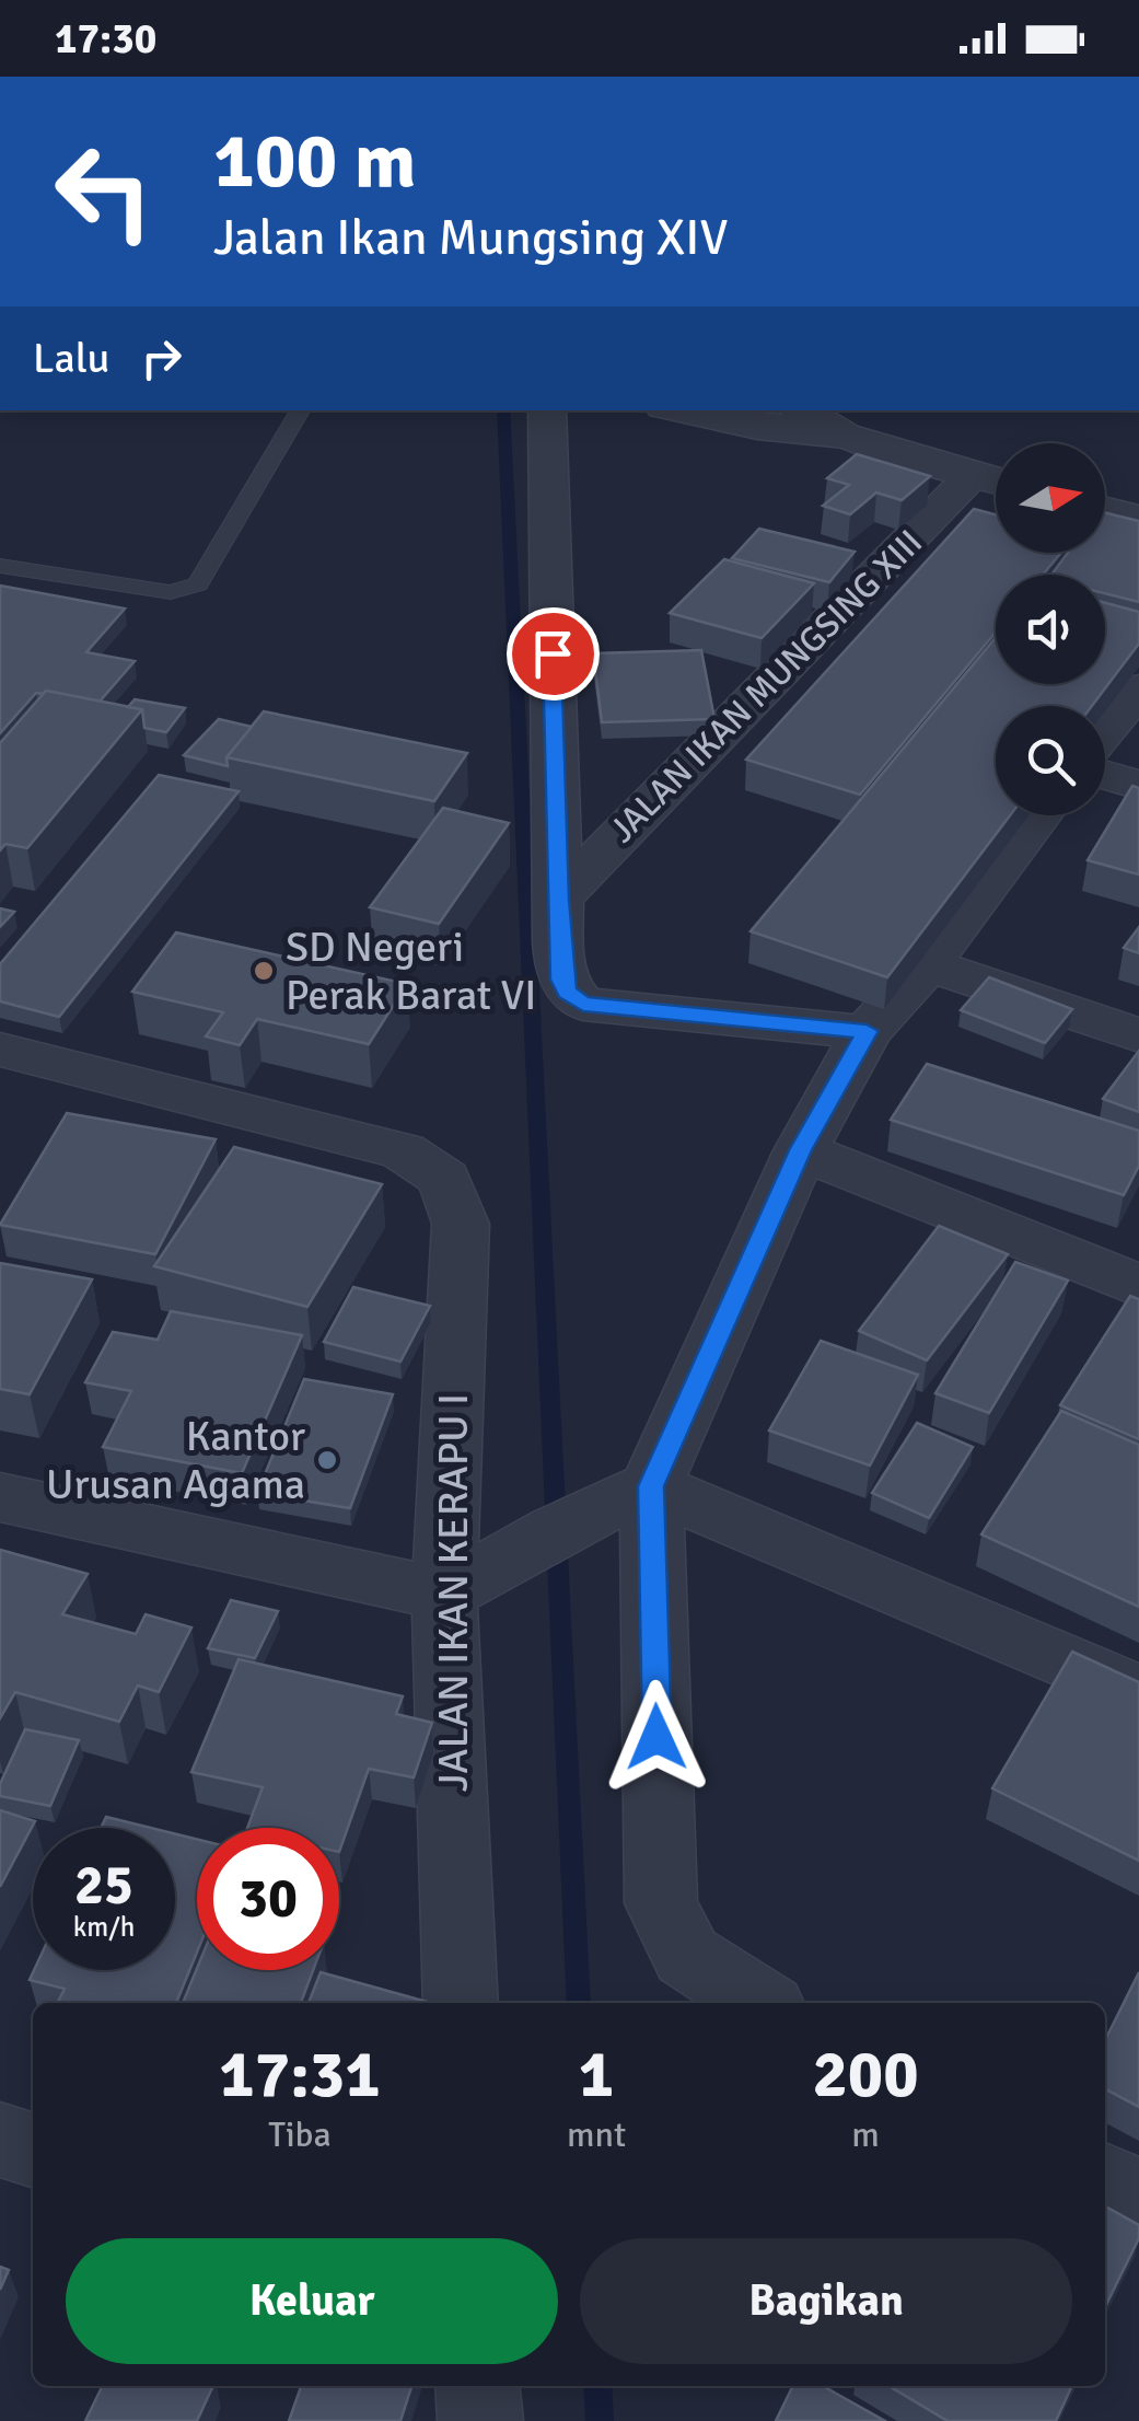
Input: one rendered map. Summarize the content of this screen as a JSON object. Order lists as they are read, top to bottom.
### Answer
{
  "streets": {
    "street": ["JALAN IKAN MUNGSING XIII", "JALAN IKAN KERAPU I"]
  },
  "places": ["SD Negeri Perak Barat VI", "Kantor Urusan Agama"],
  "north": "right",
  "page": {
    "status": "17:30",
    "turn": ["100 m", "Jalan Ikan Mungsing XIV"],
    "then": "Lalu",
    "speed": "25 km/h",
    "limit": "30",
    "eta": [
      "17:31",
      "Tiba",
      "1",
      "mnt",
      "200",
      "m"
    ],
    "buttons": ["Keluar", "Bagikan"]
  }
}
